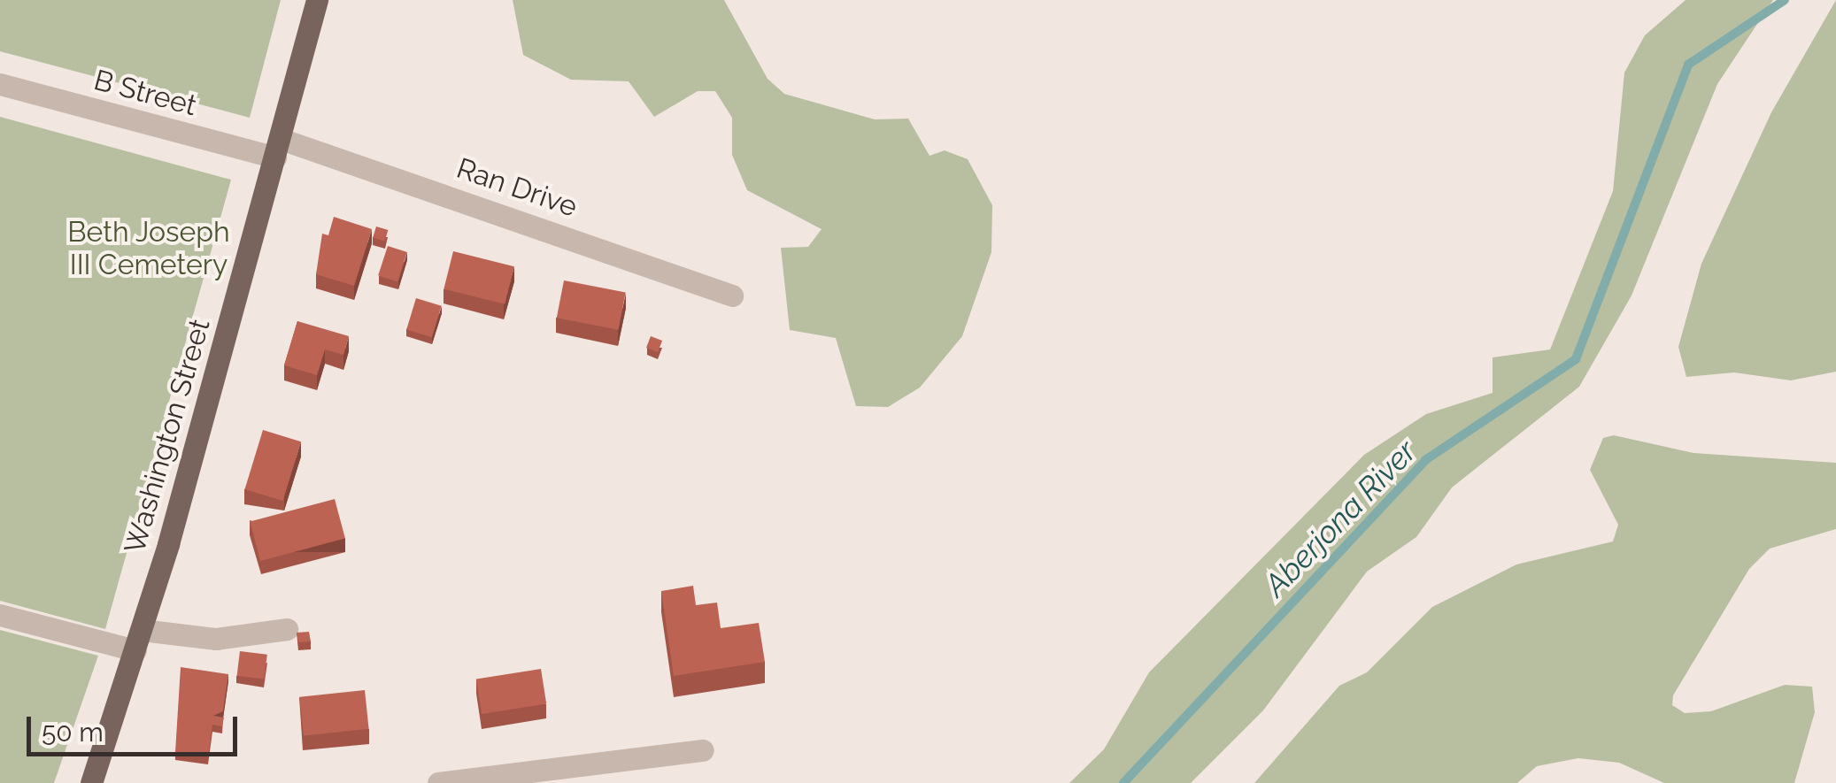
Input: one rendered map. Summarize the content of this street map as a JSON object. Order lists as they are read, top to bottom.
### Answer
{
  "streets": {
    "main road": ["Washington Street"],
    "street": ["B Street", "Ran Drive"]
  },
  "crossings": [
    ["B Street", "Ran Drive"],
    ["B Street", "Washington Street"],
    ["Ran Drive", "Washington Street"]
  ],
  "water": ["Aberjona River"],
  "parks": ["Beth Joseph III Cemetery"],
  "scale_bar": "50 m"
}
